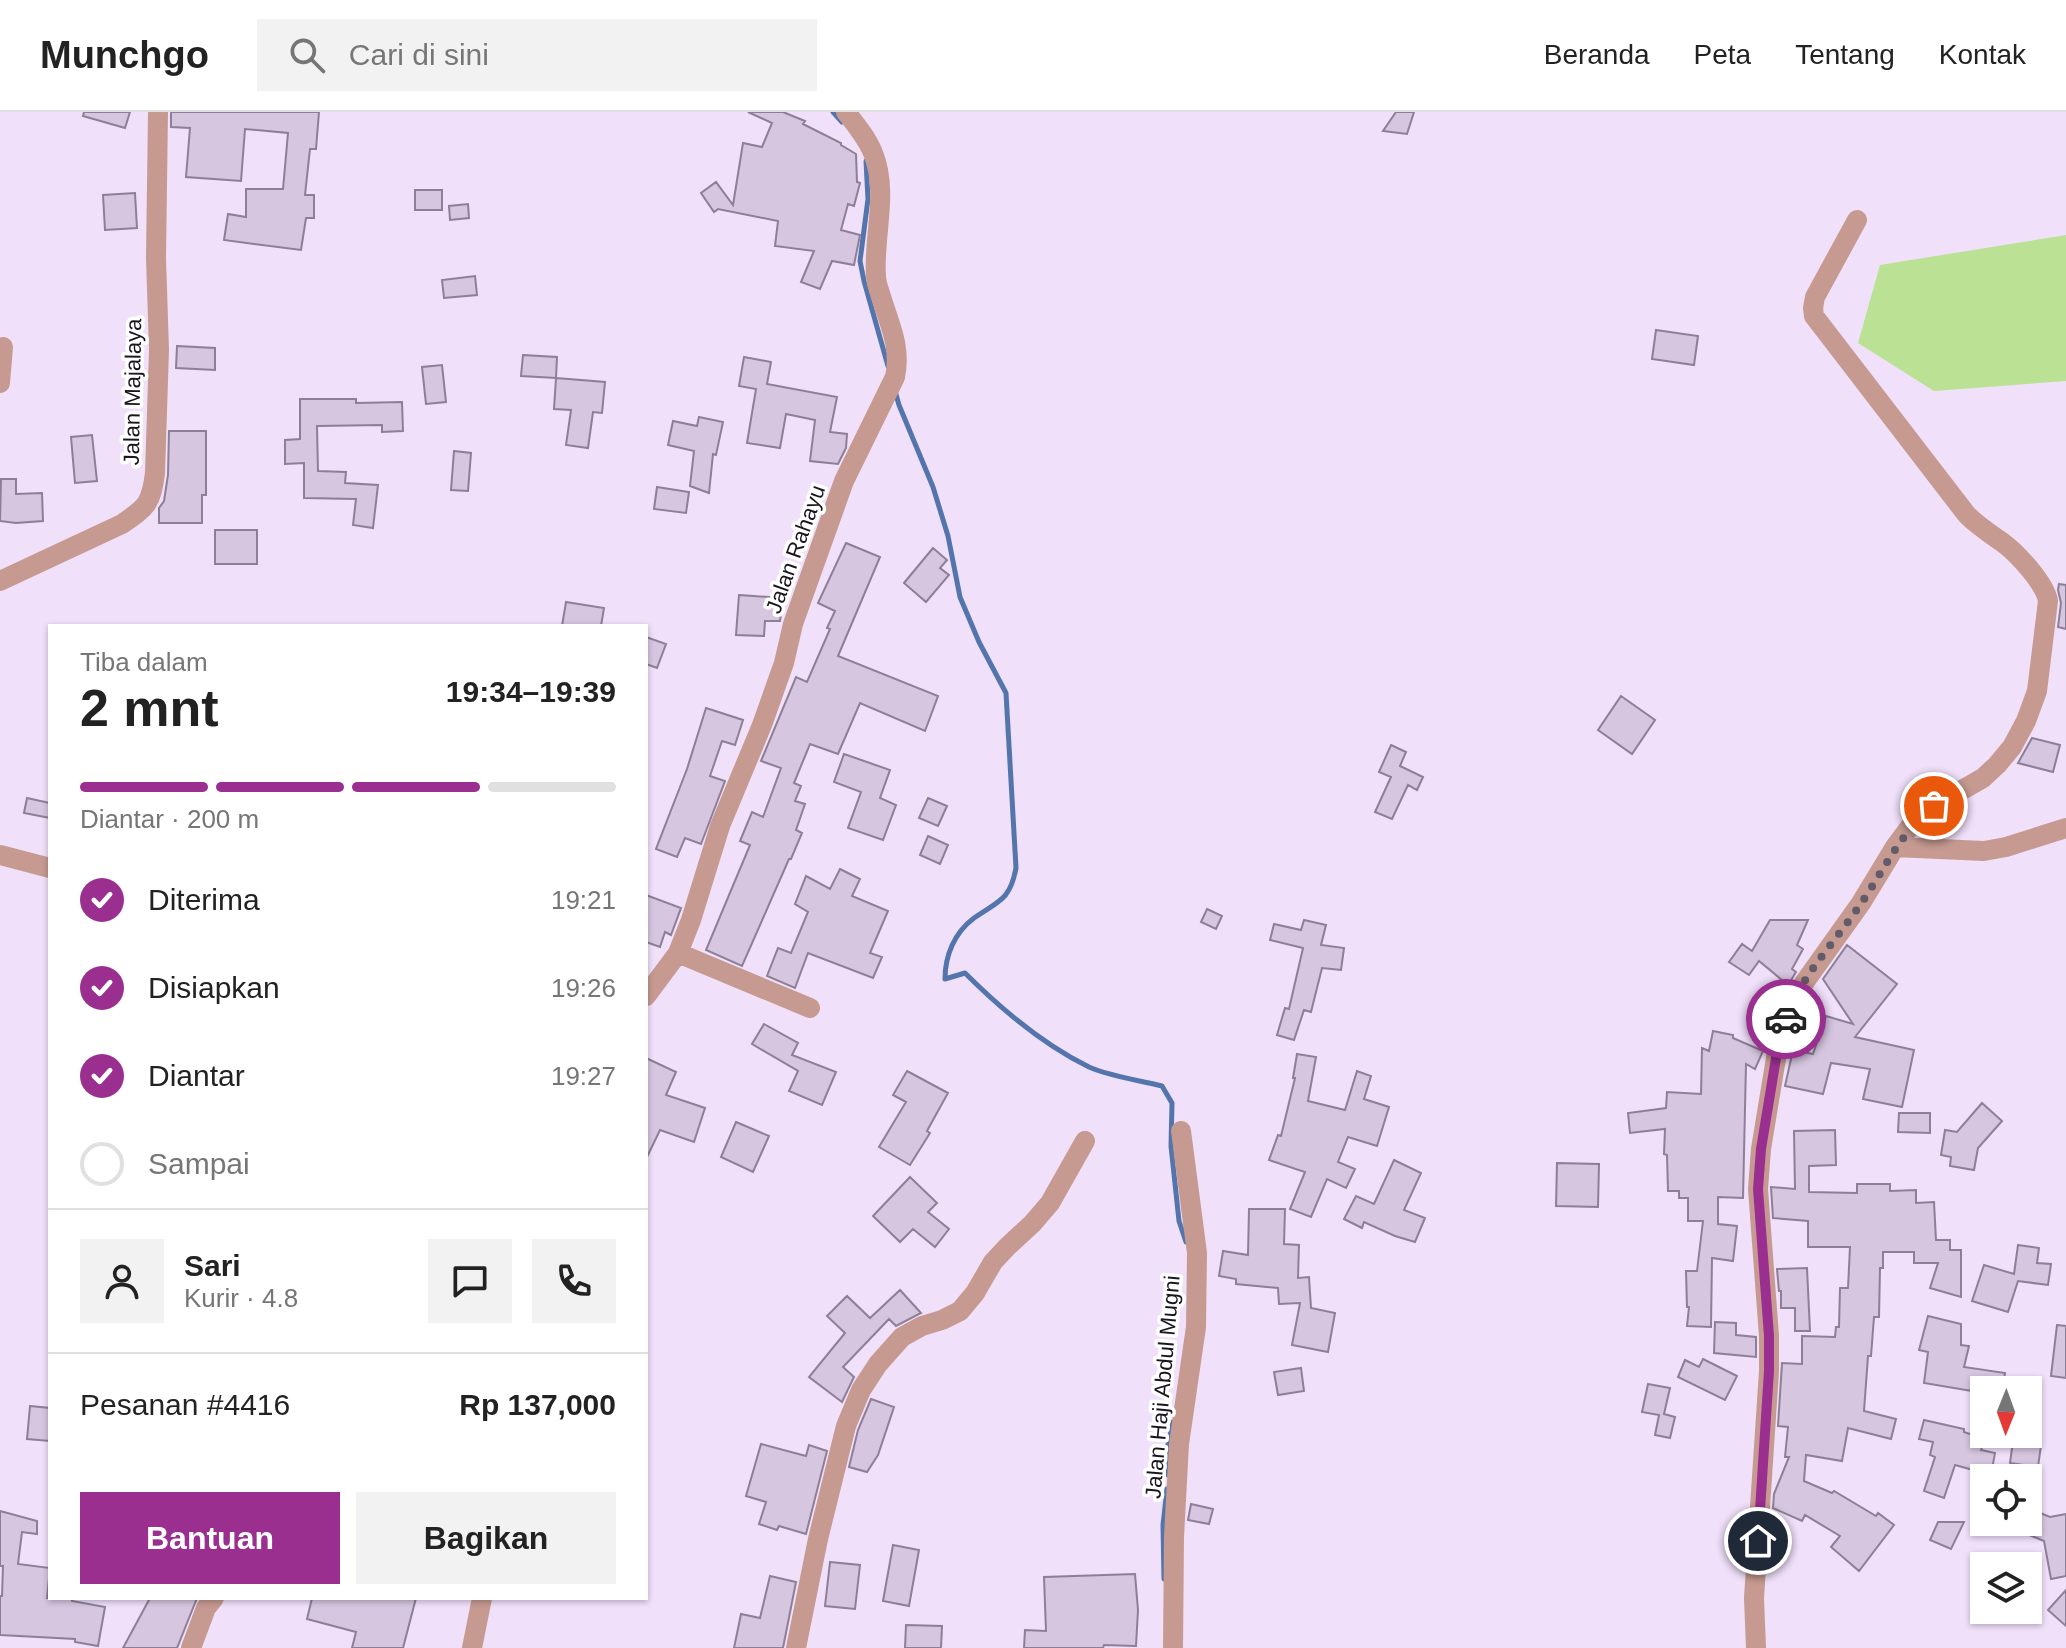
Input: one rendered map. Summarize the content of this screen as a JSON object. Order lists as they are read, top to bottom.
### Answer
{
  "streets": {
    "street": ["Jalan Majalaya", "Jalan Rahayu", "Jalan Haji Abdul Mugni"]
  },
  "north": "bottom",
  "page": {
    "header": "Munchgo",
    "search": "Cari di sini",
    "nav": [
      "Beranda",
      "Peta",
      "Tentang",
      "Kontak"
    ],
    "heading": ["2 mnt", "Tiba dalam", "19:34–19:39"],
    "panel": [
      "Sari",
      "Kurir · 4.8",
      "Pesanan #4416",
      "Rp 137,000"
    ],
    "bar": "Diantar · 200 m",
    "list": [
      ["Diterima", "19:21"],
      ["Disiapkan", "19:26"],
      ["Diantar", "19:27"],
      "Sampai"
    ],
    "buttons": ["Bantuan", "Bagikan"]
  }
}
